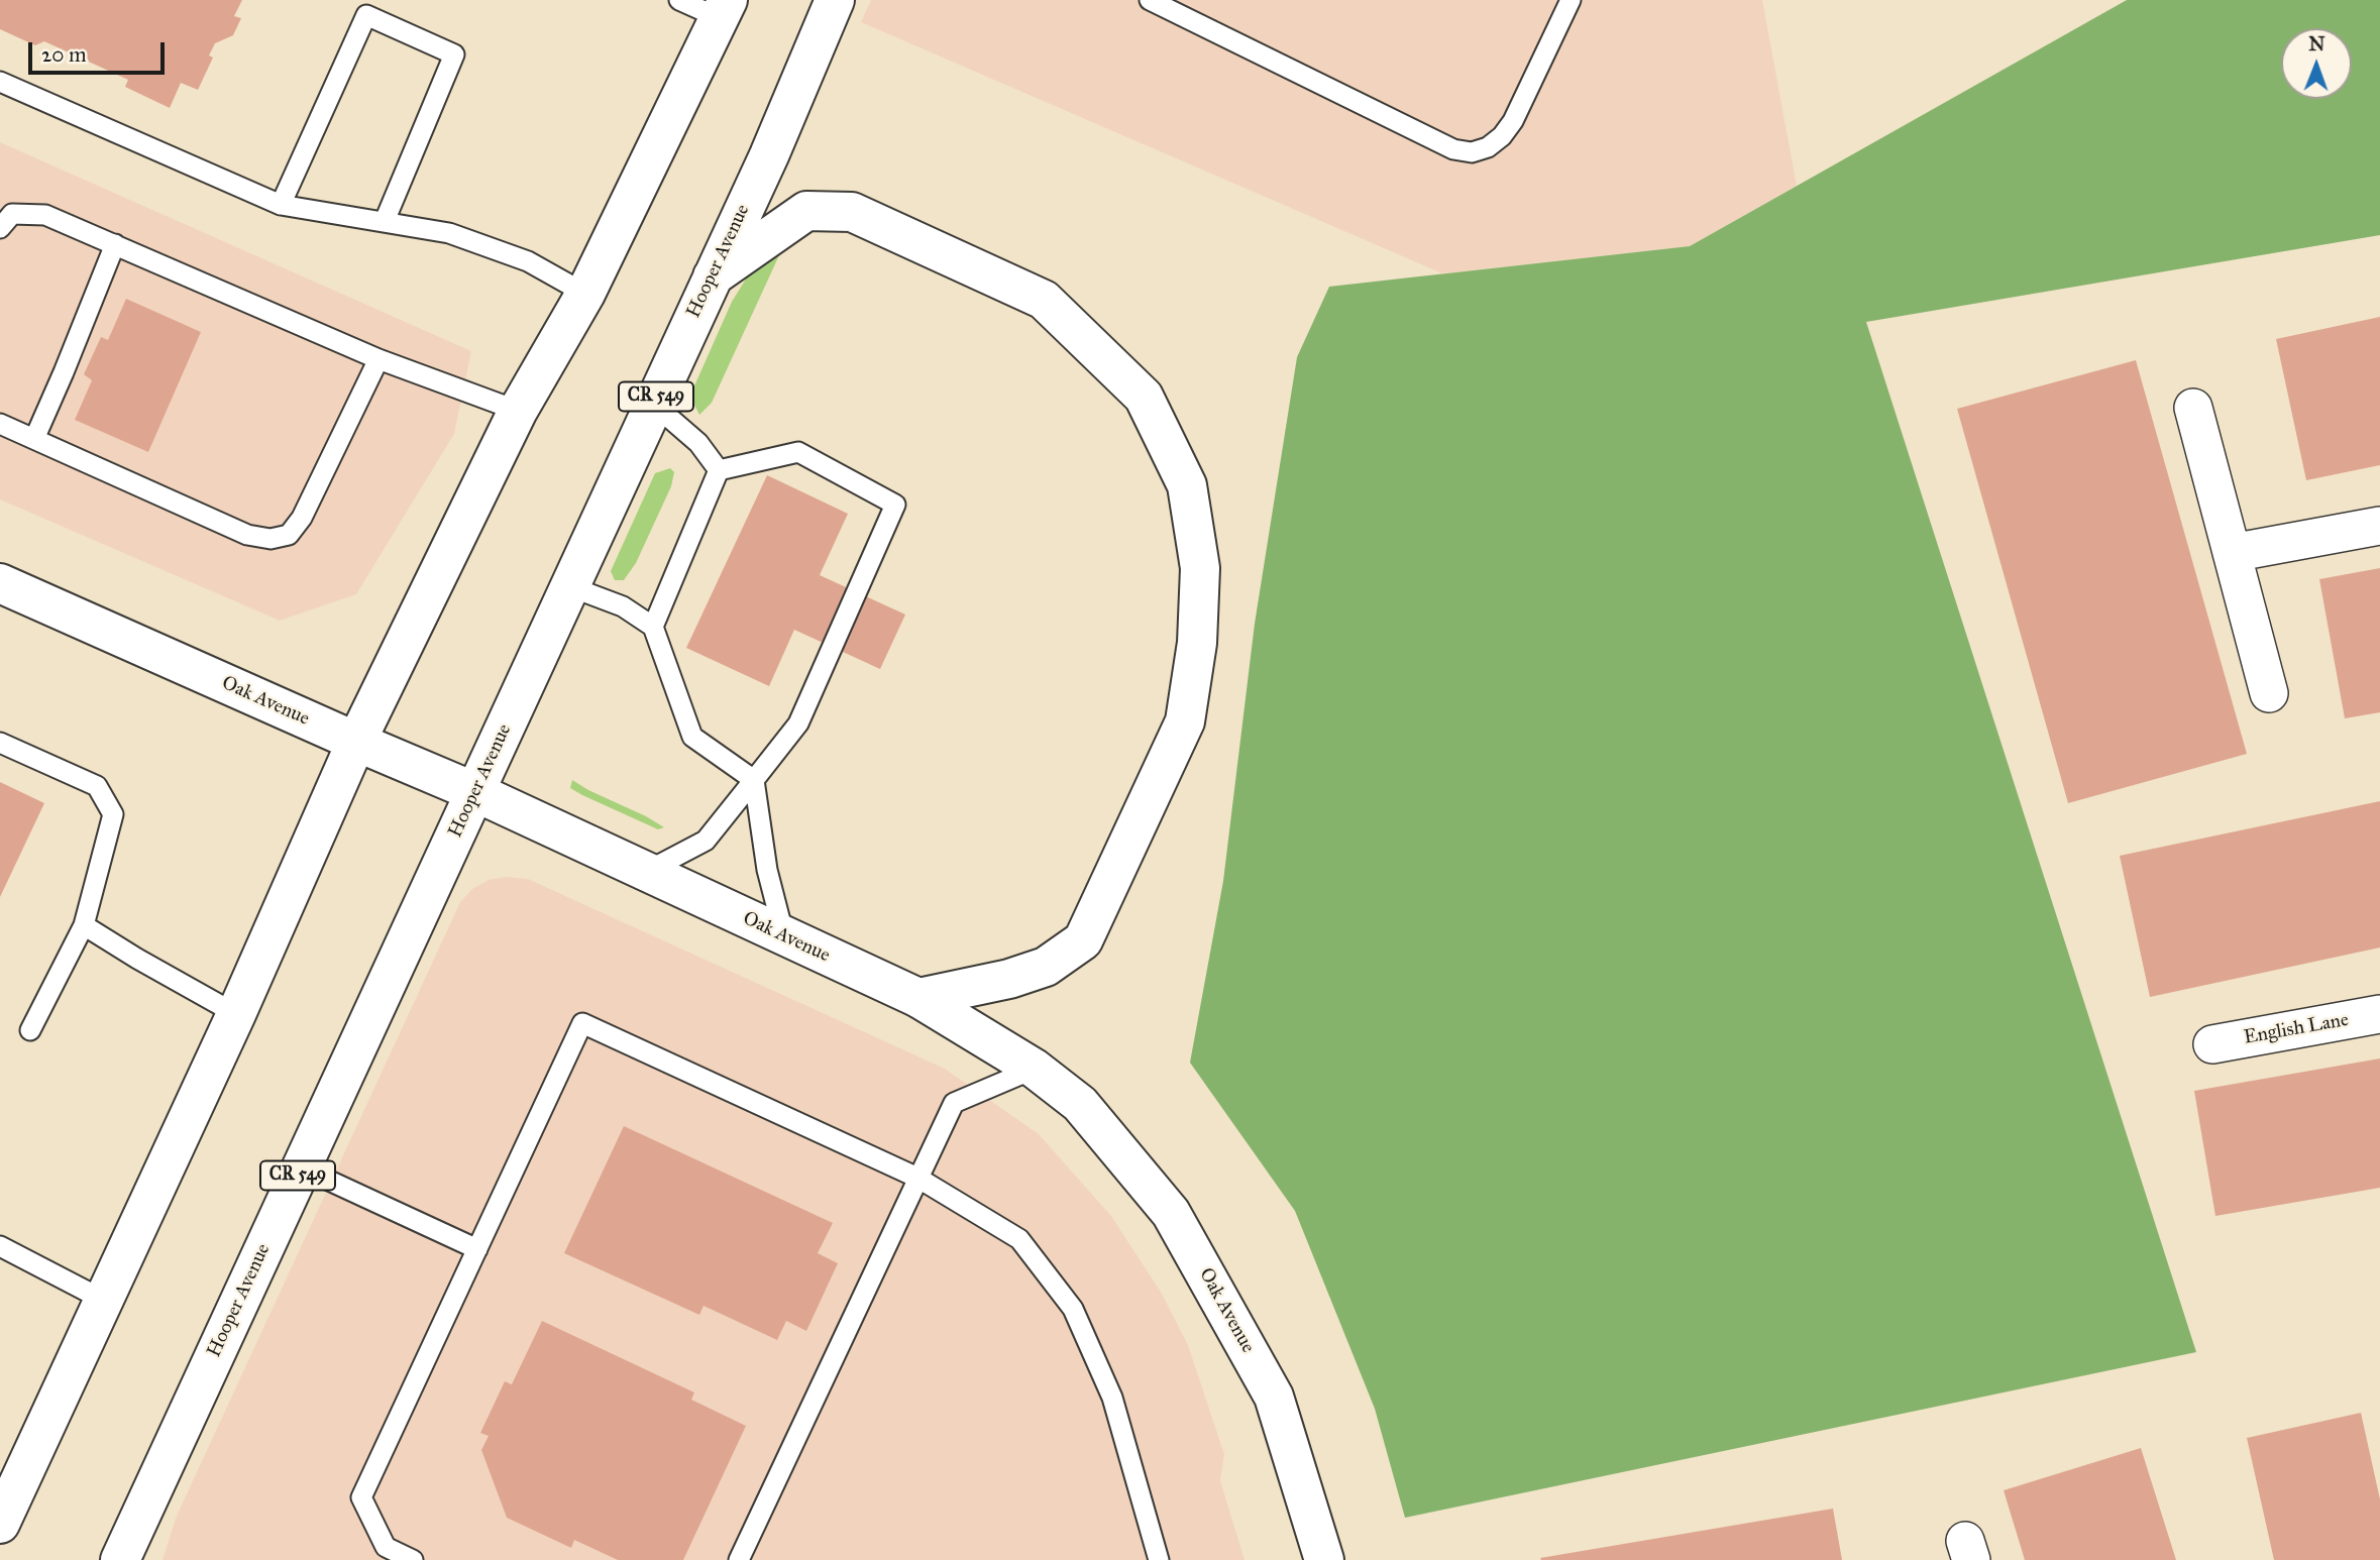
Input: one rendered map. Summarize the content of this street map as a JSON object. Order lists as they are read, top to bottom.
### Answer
{
  "streets": {
    "main road": ["Hooper Avenue", "CR 549", "Oak Avenue"],
    "street": ["English Lane"]
  },
  "crossings": [
    ["Hooper Avenue", "Oak Avenue"]
  ],
  "scale_bar": "20 m",
  "north": "top"
}
